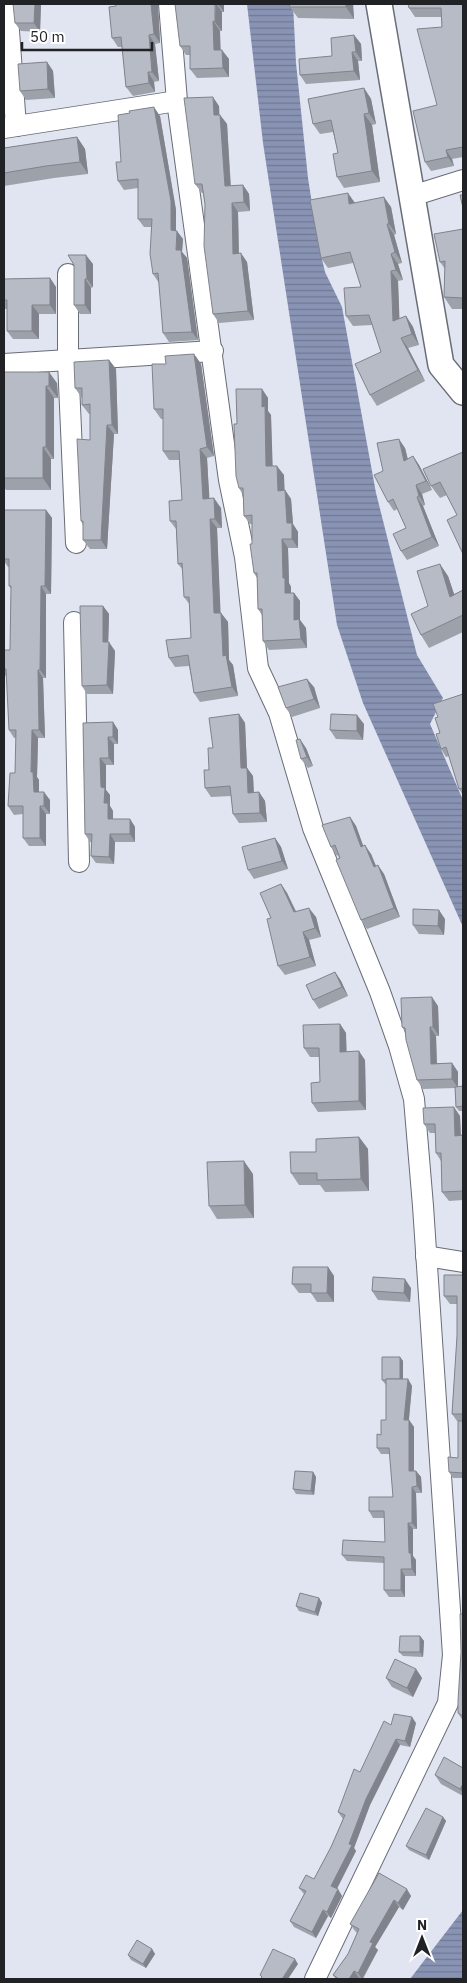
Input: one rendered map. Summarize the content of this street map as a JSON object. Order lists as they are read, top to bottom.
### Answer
{
  "scale_bar": "50 m",
  "north": "top"
}
